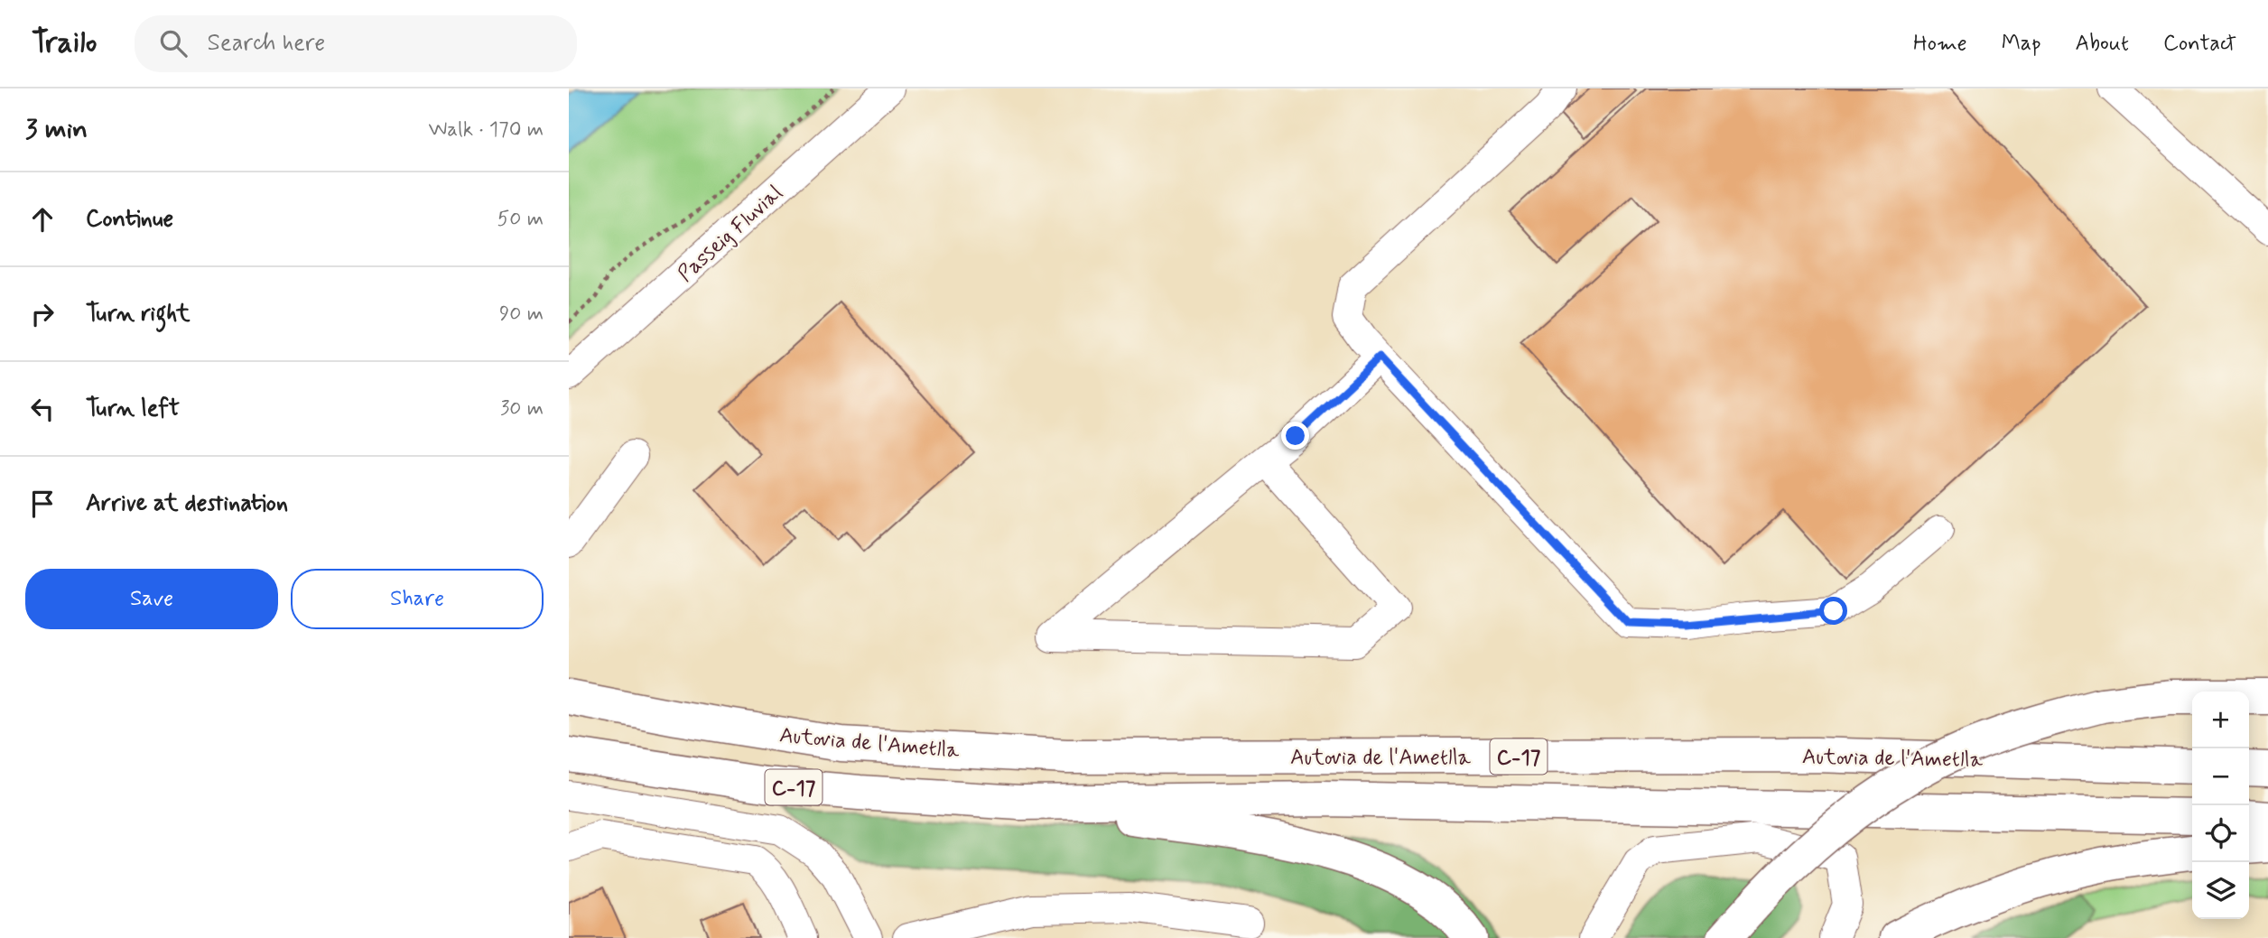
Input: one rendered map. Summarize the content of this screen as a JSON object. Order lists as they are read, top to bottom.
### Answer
{
  "streets": {
    "highway": ["Autovia de l'Ametlla", "C-17"],
    "street": ["Passeig Fluvial"]
  },
  "page": {
    "header": "Trailo",
    "search": "Search here",
    "nav": [
      "Home",
      "Map",
      "About",
      "Contact"
    ],
    "heading": ["3 min", "Walk · 170 m"],
    "list": [
      ["Continue", "50 m"],
      ["Turn right", "90 m"],
      ["Turn left", "30 m"],
      "Arrive at destination"
    ],
    "buttons": ["Save", "Share"],
    "map_buttons": ["+", "−"]
  }
}
